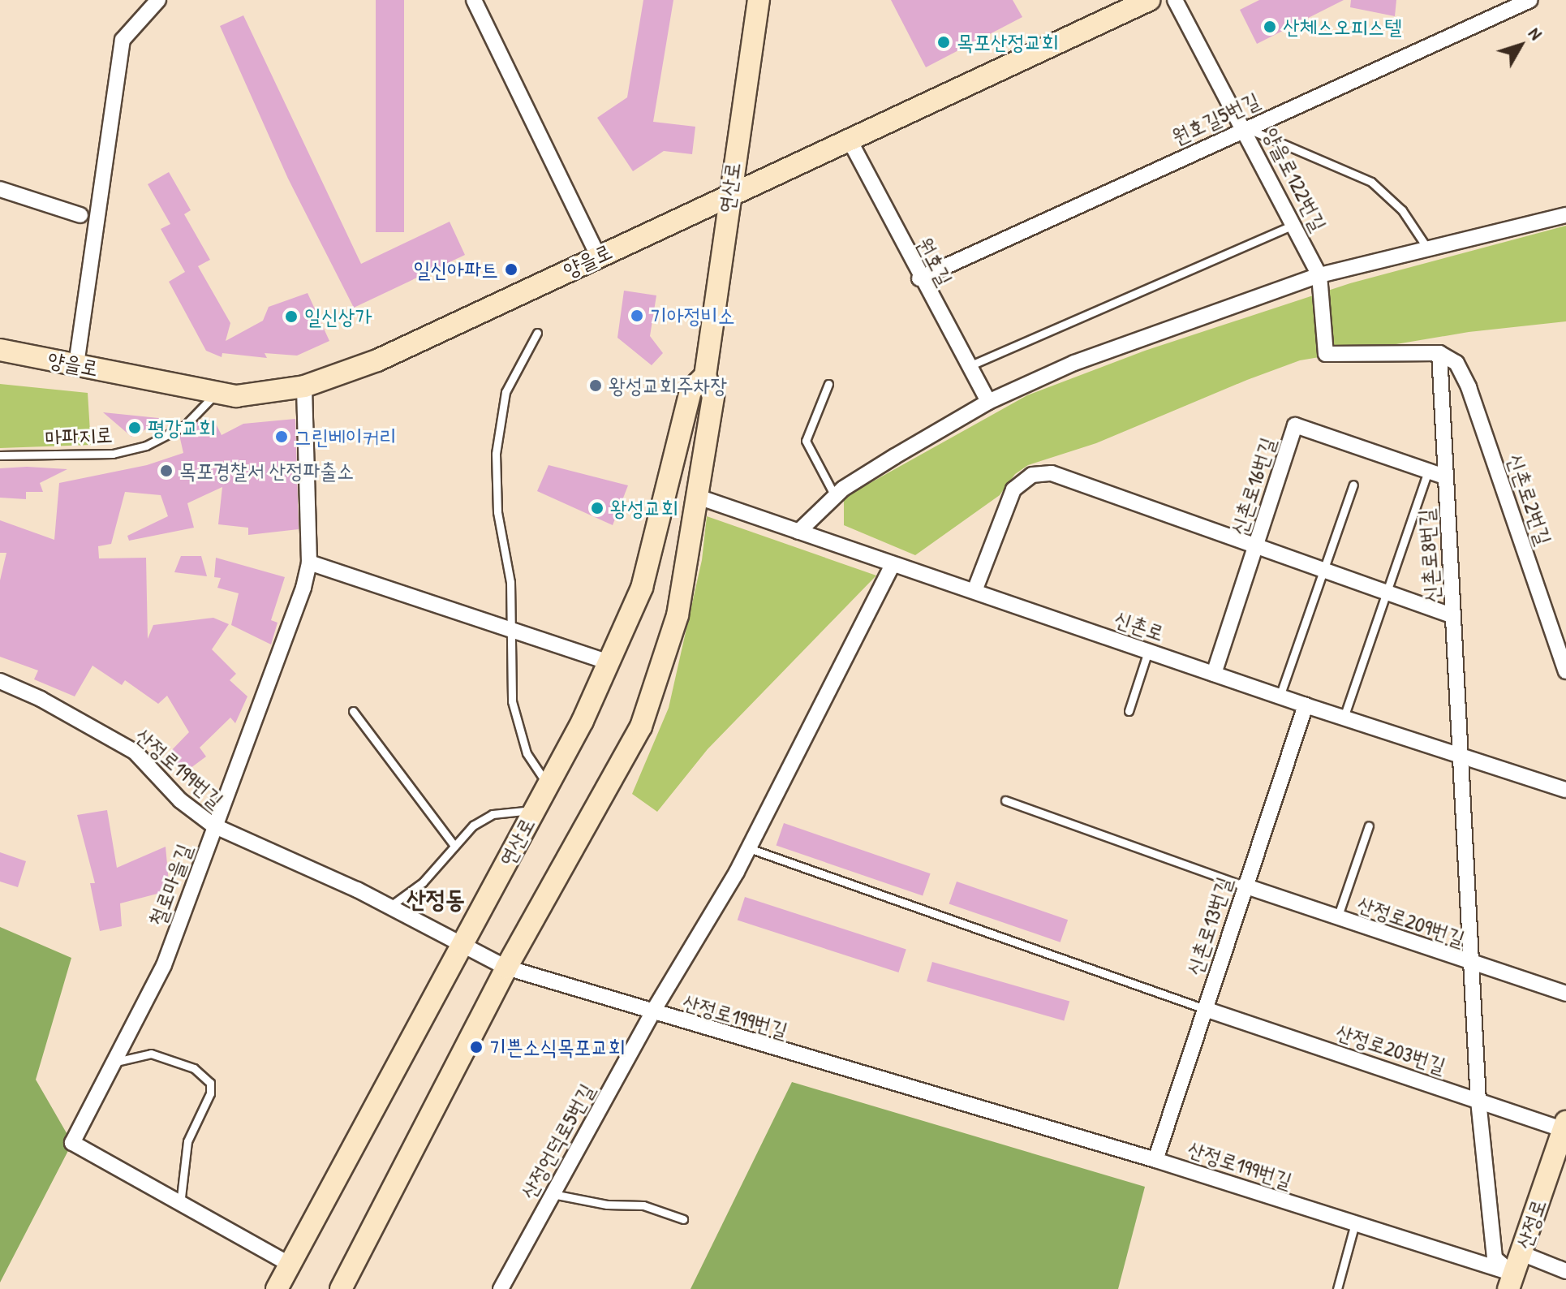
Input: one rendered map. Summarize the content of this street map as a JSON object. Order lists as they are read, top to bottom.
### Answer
{
  "streets": {
    "street": [
      "원호길5번길",
      "양을로122번길",
      "연산로",
      "양을로",
      "원호길",
      "신촌로16번길",
      "신촌로2번길",
      "신촌로8번길",
      "신촌로",
      "산정로199번길",
      "철로마을길",
      "산정로209번길",
      "신촌로13번길",
      "산정로203번길",
      "산정언덕로5번길",
      "산정로"
    ],
    "lane": ["마파지로"]
  },
  "crossings": [
    ["원호길5번길", "양을로122번길"],
    ["원호길5번길", "원호길"],
    ["연산로", "양을로"],
    ["연산로", "신촌로"],
    ["연산로", "산정로199번길"],
    ["연산로", "철로마을길"],
    ["양을로", "원호길"],
    ["양을로", "마파지로"],
    ["양을로", "철로마을길"],
    ["신촌로16번길", "신촌로8번길"],
    ["신촌로16번길", "신촌로"],
    ["신촌로2번길", "신촌로8번길"],
    ["신촌로8번길", "신촌로"],
    ["신촌로8번길", "산정로199번길"],
    ["신촌로8번길", "산정로209번길"],
    ["신촌로8번길", "산정로203번길"],
    ["신촌로8번길", "산정로"],
    ["신촌로", "신촌로13번길"],
    ["신촌로", "산정언덕로5번길"],
    ["산정로199번길", "철로마을길"],
    ["산정로199번길", "신촌로13번길"],
    ["산정로199번길", "산정언덕로5번길"],
    ["산정로199번길", "산정로"],
    ["산정로209번길", "신촌로13번길"],
    ["신촌로13번길", "산정로203번길"],
    ["산정로203번길", "산정로"]
  ],
  "districts": ["산정동"],
  "places": [
    "산체스오피스텔",
    "목포산정교회",
    "일신아파트",
    "기아정비소",
    "일신상가",
    "왕성교회주차장",
    "평강교회",
    "그린베이커리",
    "목포경찰서 산정파출소",
    "왕성교회",
    "기쁜소식목포교회"
  ],
  "north": "top right"
}
